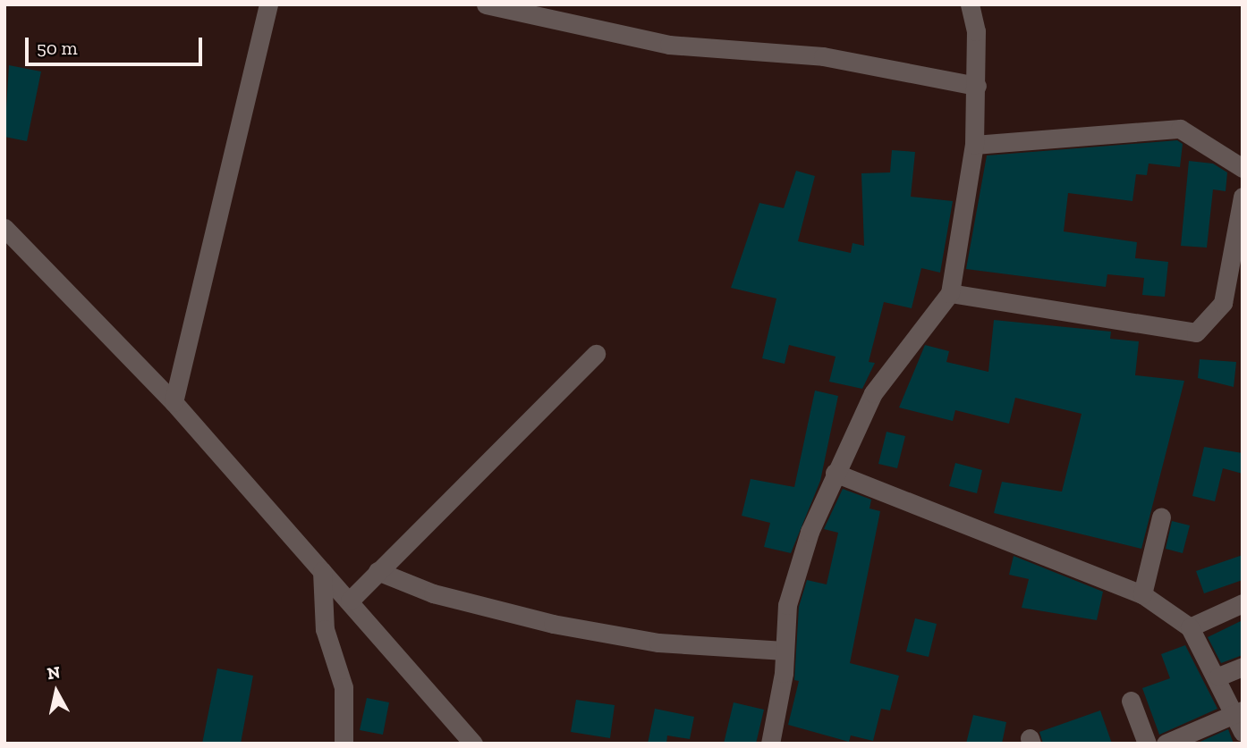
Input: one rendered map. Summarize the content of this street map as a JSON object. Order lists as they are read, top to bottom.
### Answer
{
  "scale_bar": "50 m",
  "north": "top"
}
